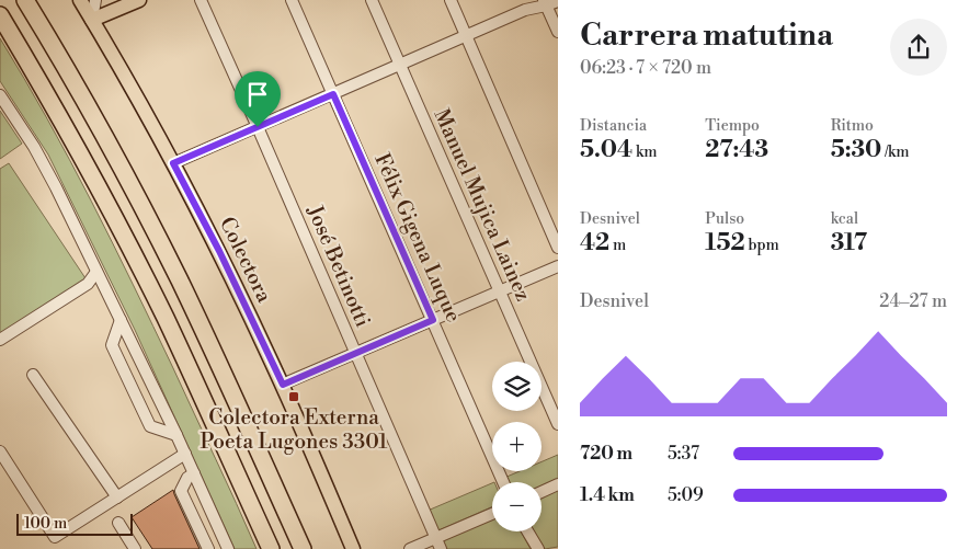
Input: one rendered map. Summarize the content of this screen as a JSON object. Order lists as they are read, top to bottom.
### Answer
{
  "streets": {
    "main road": ["Colectora"],
    "street": ["Manuel Mujica Lainez", "Félix Gigena Luque", "José Betinotti"]
  },
  "places": {
    "transit": ["Colectora Externa Poeta Lugones 3301"]
  },
  "scale_bar": "100 m",
  "page": {
    "heading": ["Carrera matutina", "06:23 · 7 × 720 m"],
    "stats": [
      ["Distancia", "5.04 km"],
      ["Tiempo", "27:43"],
      ["Ritmo", "5:30 /km"],
      ["Desnivel", "42 m"],
      ["Pulso", "152 bpm"],
      ["kcal", "317"]
    ],
    "chart": ["Desnivel", "24–27 m"],
    "map_buttons": ["+", "−"],
    "list": [
      {
        "name": "720 m",
        "note": "5:37"
      },
      {
        "name": "1.4 km",
        "note": "5:09"
      }
    ],
    "scale": "100 m"
  }
}
